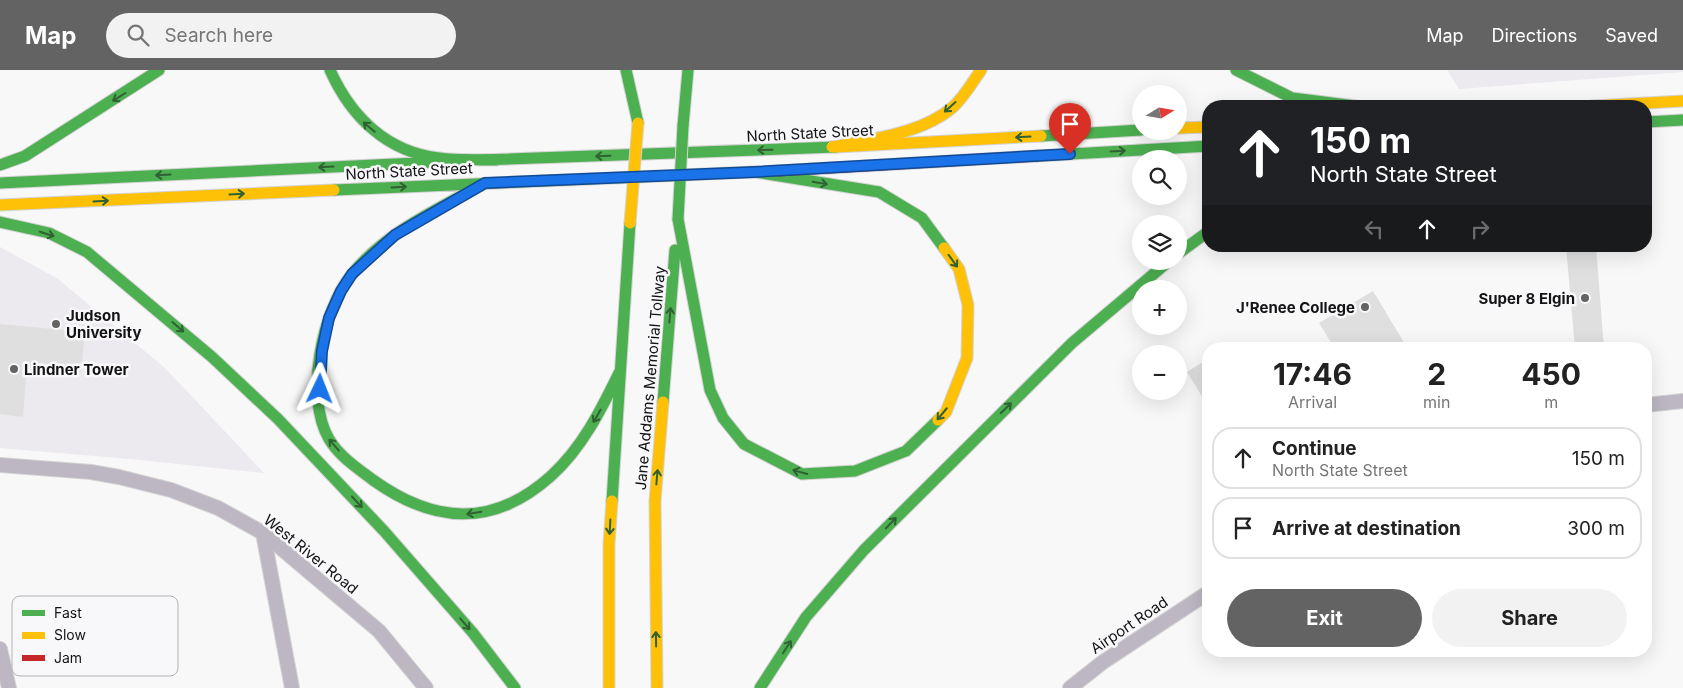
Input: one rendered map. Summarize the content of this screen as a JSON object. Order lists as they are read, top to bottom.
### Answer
{
  "streets": {
    "main road": ["North State Street", "Jane Addams Memorial Tollway"],
    "street": ["West River Road", "Airport Road"]
  },
  "places": [
    "Super 8 Elgin",
    "J'Renee College",
    "Judson University",
    "Lindner Tower"
  ],
  "legend": ["Fast", "Slow", "Jam"],
  "north": "right",
  "page": {
    "header": "Map",
    "search": "Search here",
    "nav": ["Map", "Directions", "Saved"],
    "map_buttons": ["+", "−"],
    "turn": ["150 m", "North State Street"],
    "eta": [
      "17:46",
      "Arrival",
      "2",
      "min",
      "450",
      "m"
    ],
    "list": [
      {
        "name": "Continue",
        "note": "North State Street",
        "value": "150 m"
      },
      {
        "name": "Arrive at destination",
        "value": "300 m"
      }
    ],
    "buttons": ["Exit", "Share"]
  }
}
